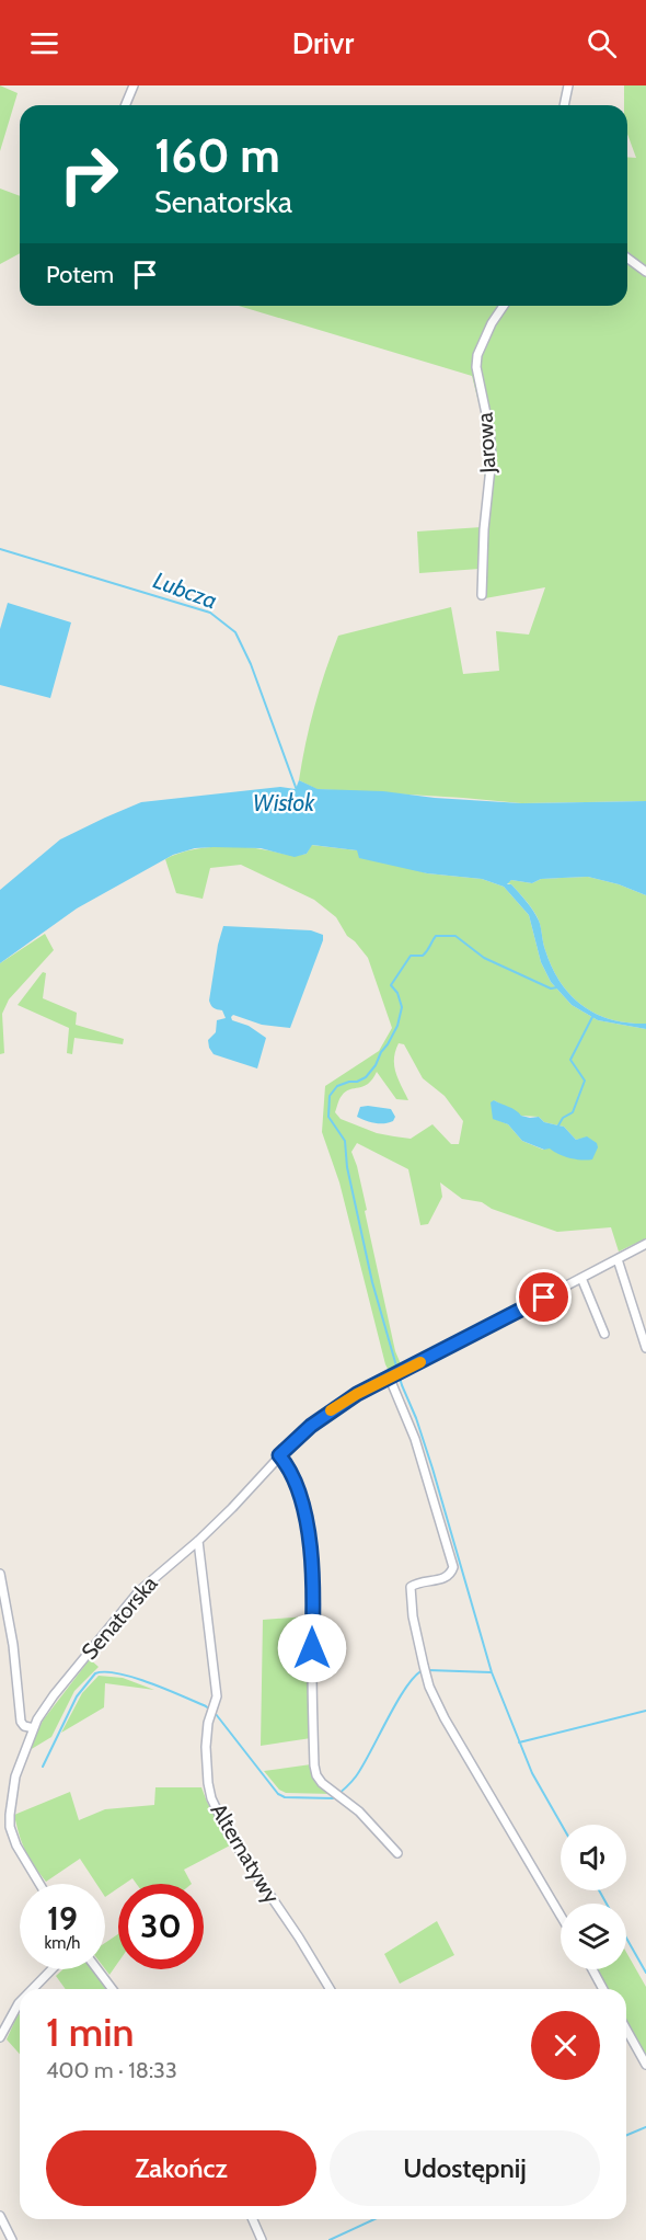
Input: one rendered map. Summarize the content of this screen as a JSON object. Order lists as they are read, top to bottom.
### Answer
{
  "streets": {
    "street": ["Jarowa", "Senatorska", "Alternatywy"]
  },
  "crossings": [
    ["Senatorska", "Alternatywy"]
  ],
  "water": ["Lubcza", "Wisłok"],
  "page": {
    "header": "Drivr",
    "turn": ["160 m", "Senatorska"],
    "then": "Potem",
    "speed": "19 km/h",
    "limit": "30",
    "heading": ["1 min", "400 m · 18:33"],
    "buttons": ["Zakończ", "Udostępnij"]
  }
}
